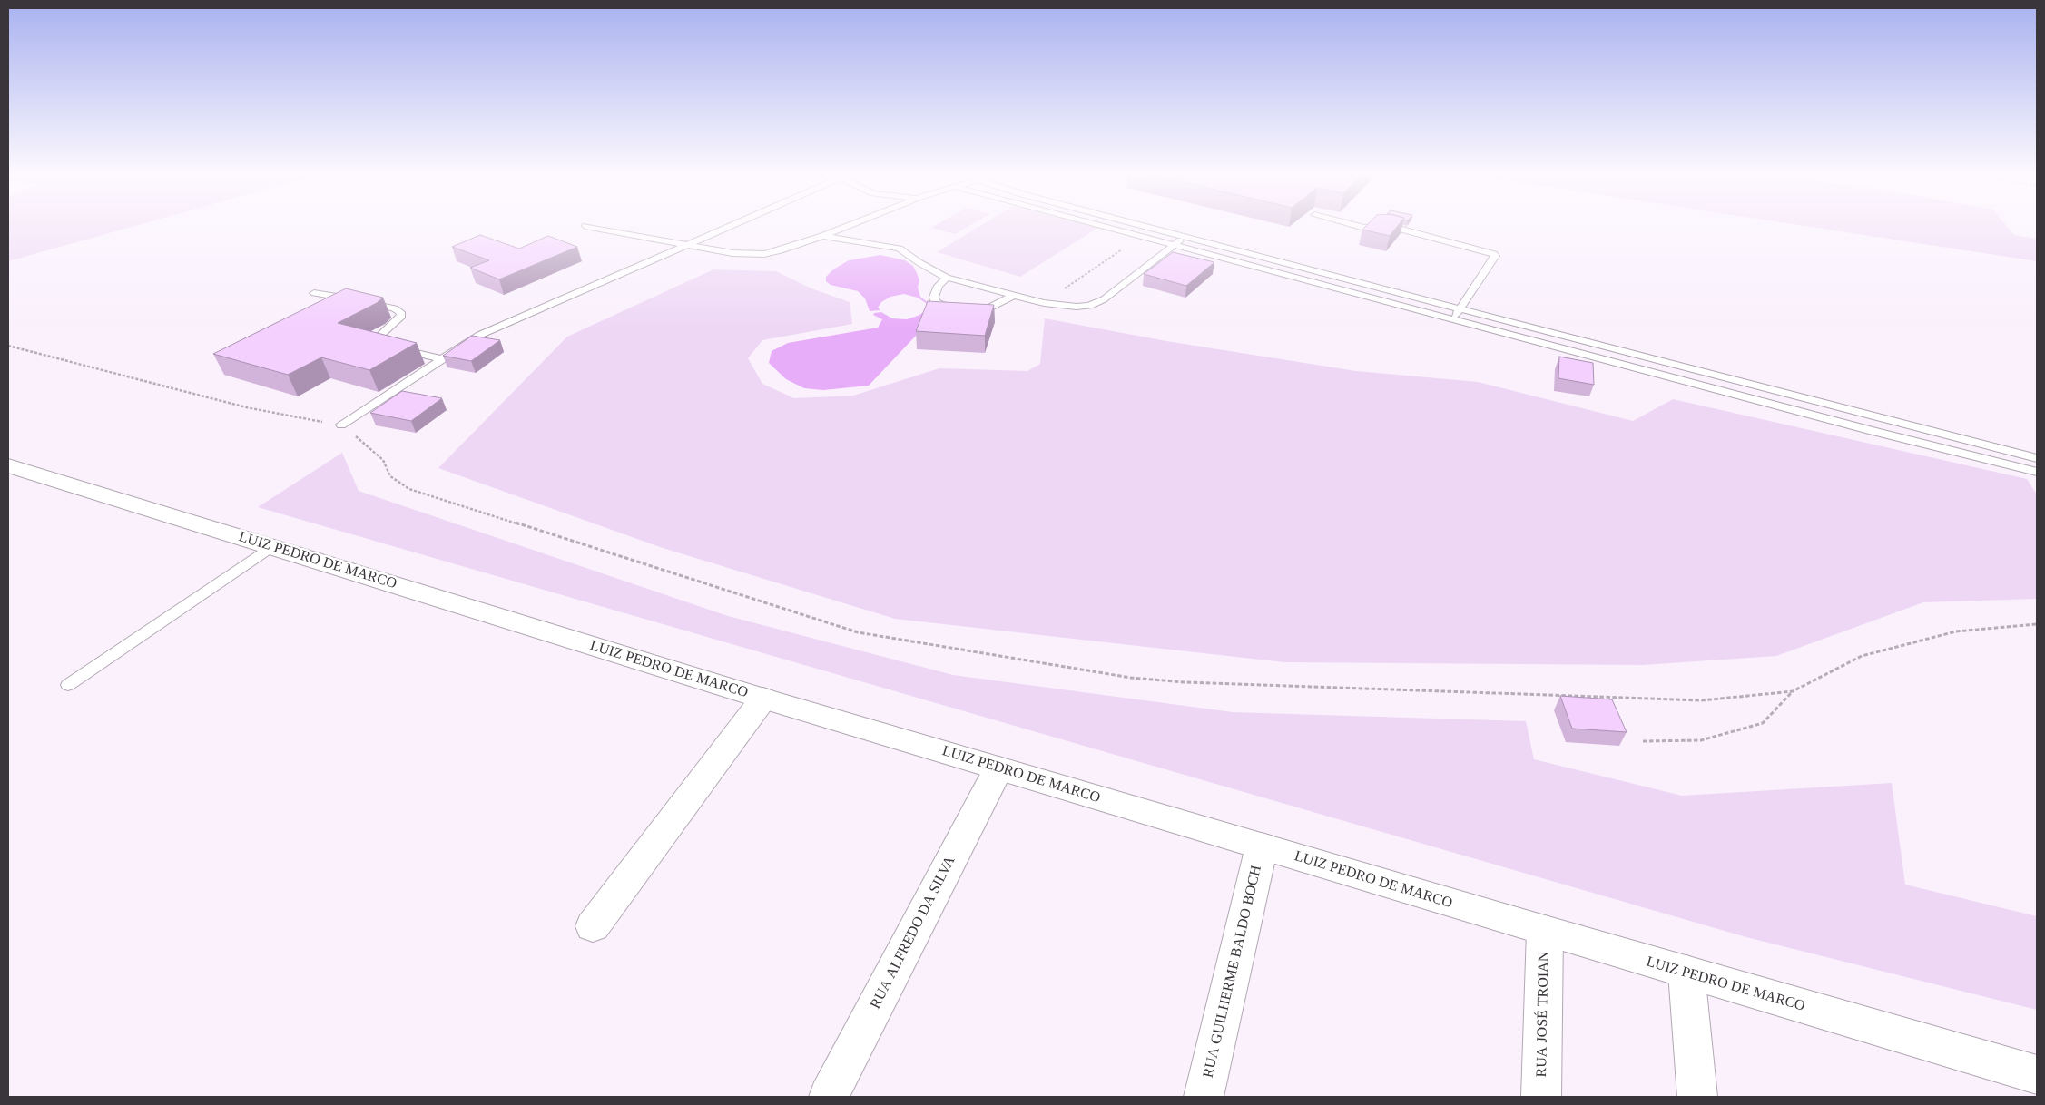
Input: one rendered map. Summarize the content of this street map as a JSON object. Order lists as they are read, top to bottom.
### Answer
{
  "streets": {
    "main road": [
      "LUIZ PEDRO DE MARCO",
      "RUA ALFREDO DA SILVA",
      "RUA GUILHERME BALDO BOCH",
      "RUA JOSÉ TROIAN"
    ]
  },
  "crossings": [
    ["LUIZ PEDRO DE MARCO", "RUA ALFREDO DA SILVA"],
    ["LUIZ PEDRO DE MARCO", "RUA GUILHERME BALDO BOCH"],
    ["LUIZ PEDRO DE MARCO", "RUA JOSÉ TROIAN"]
  ]
}
